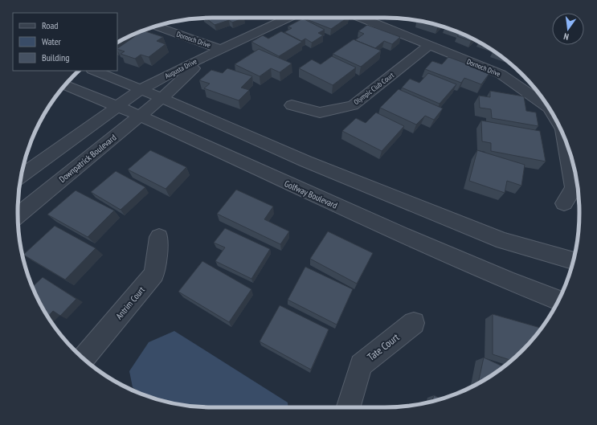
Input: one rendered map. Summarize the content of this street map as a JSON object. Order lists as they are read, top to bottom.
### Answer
{
  "streets": {
    "street": [
      "Dornoch Drive",
      "Augusta Drive",
      "Olympic Club Court",
      "Downpatrick Boulevard",
      "Golfway Boulevard",
      "Antrim Court",
      "Tate Court"
    ]
  },
  "crossings": [
    ["Dornoch Drive", "Augusta Drive"],
    ["Dornoch Drive", "Olympic Club Court"],
    ["Augusta Drive", "Downpatrick Boulevard"],
    ["Downpatrick Boulevard", "Golfway Boulevard"]
  ],
  "legend": ["Road", "Water", "Building"],
  "north": "bottom"
}
